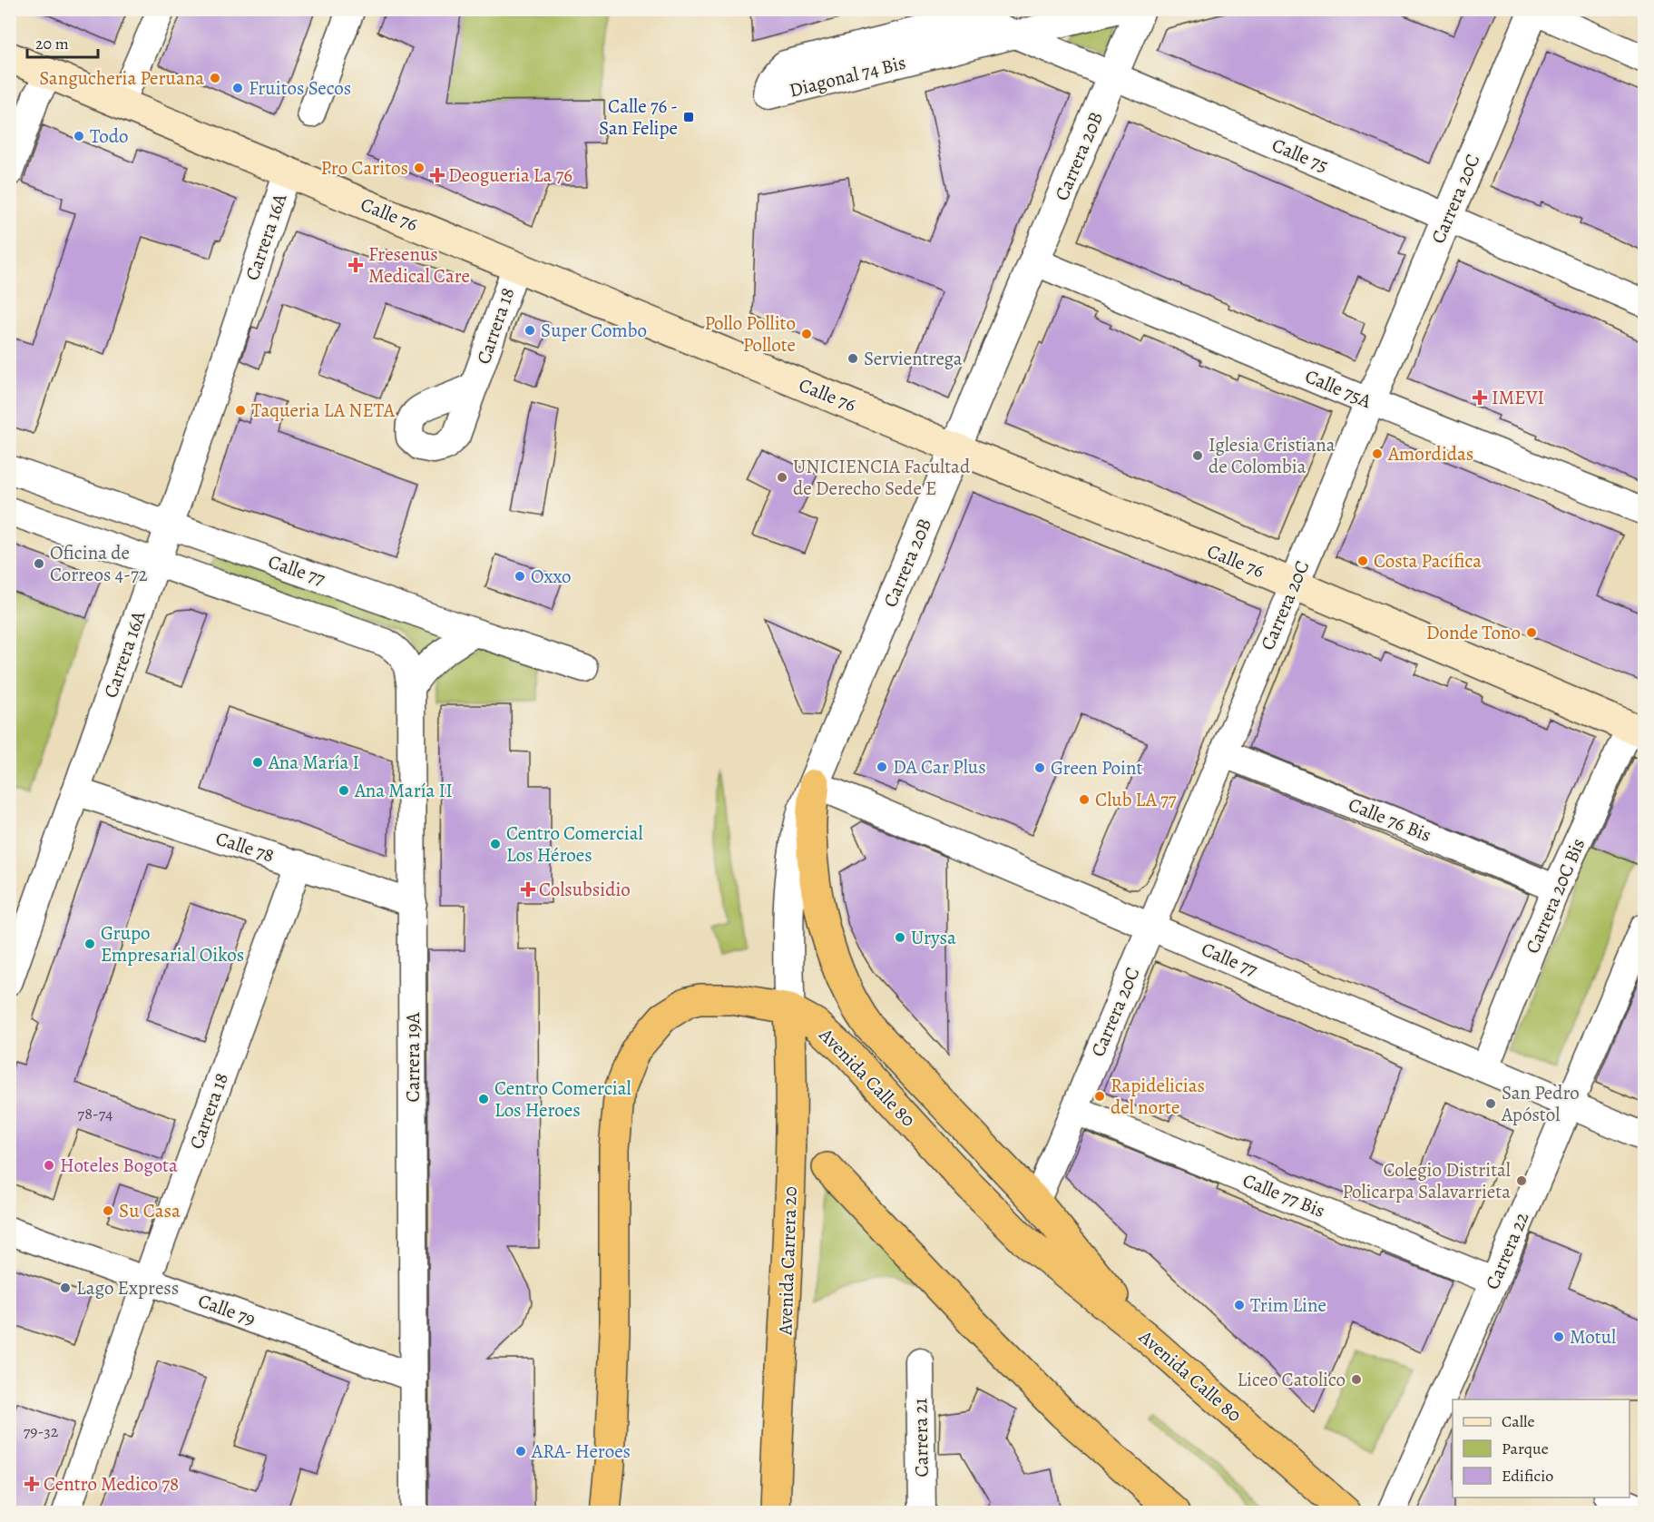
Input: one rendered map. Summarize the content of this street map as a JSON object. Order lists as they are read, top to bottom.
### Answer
{
  "streets": {
    "highway": ["Avenida Calle 80", "Avenida Carrera 20"],
    "main road": ["Calle 76"],
    "street": [
      "Diagonal 74 Bis",
      "Calle 75",
      "Carrera 20B",
      "Carrera 20C",
      "Carrera 16A",
      "Carrera 18",
      "Calle 75A",
      "Calle 77",
      "Calle 76 Bis",
      "Calle 78",
      "Carrera 20C Bis",
      "Carrera 19A",
      "Calle 77 Bis",
      "Carrera 22",
      "Calle 79",
      "Carrera 21"
    ]
  },
  "crossings": [
    ["Diagonal 74 Bis", "Calle 75"],
    ["Calle 75", "Carrera 20B"],
    ["Calle 75", "Carrera 20C"],
    ["Carrera 20B", "Calle 76"],
    ["Carrera 20B", "Calle 75A"],
    ["Carrera 20B", "Calle 77"],
    ["Carrera 20B", "Avenida Calle 80"],
    ["Carrera 20B", "Avenida Carrera 20"],
    ["Carrera 20C", "Calle 76"],
    ["Carrera 20C", "Calle 75A"],
    ["Carrera 20C", "Calle 77"],
    ["Carrera 20C", "Calle 76 Bis"],
    ["Carrera 20C", "Calle 77 Bis"],
    ["Calle 76", "Carrera 16A"],
    ["Calle 76", "Carrera 18"],
    ["Calle 76", "Carrera 20C Bis"],
    ["Carrera 16A", "Calle 77"],
    ["Carrera 16A", "Calle 78"],
    ["Carrera 18", "Calle 78"],
    ["Carrera 18", "Calle 79"],
    ["Calle 77", "Carrera 20C Bis"],
    ["Calle 77", "Carrera 19A"],
    ["Calle 77", "Carrera 22"],
    ["Calle 76 Bis", "Carrera 20C Bis"],
    ["Calle 78", "Carrera 19A"],
    ["Carrera 19A", "Calle 79"],
    ["Avenida Calle 80", "Avenida Carrera 20"],
    ["Calle 77 Bis", "Carrera 22"]
  ],
  "places": {
    "other": [
      "Sangucheria Peruana",
      "Fruitos Secos",
      "Todo",
      "Pro Caritos",
      "Super Combo",
      "Pollo Pollito Pollote",
      "Servientrega",
      "Taqueria LA NETA",
      "Amordidas",
      "Iglesia Cristiana de Colombia",
      "UNICIENCIA Facultad de Derecho Sede E",
      "Costa Pacífica",
      "Oficina de Correos 4-72",
      "Oxxo",
      "Donde Tono",
      "Ana María I",
      "DA Car Plus",
      "Green Point",
      "Ana María II",
      "Club LA 77",
      "Centro Comercial Los Héroes",
      "Urysa",
      "Grupo Empresarial Oikos",
      "Rapidelicias del norte",
      "Centro Comercial Los Heroes",
      "San Pedro Apóstol",
      "Hoteles Bogota",
      "Colegio Distrital Policarpa Salavarrieta",
      "Su Casa",
      "Lago Express",
      "Trim Line",
      "Motul",
      "Liceo Catolico",
      "ARA- Heroes"
    ],
    "transit": ["Calle 76 - San Felipe"],
    "health": [
      "Deogueria La 76",
      "Fresenus Medical Care",
      "IMEVI",
      "Colsubsidio",
      "Centro Medico 78"
    ]
  },
  "house_numbers": ["78-74", "79-32"],
  "legend": ["Calle", "Parque", "Edificio"],
  "scale_bar": "20 m"
}
